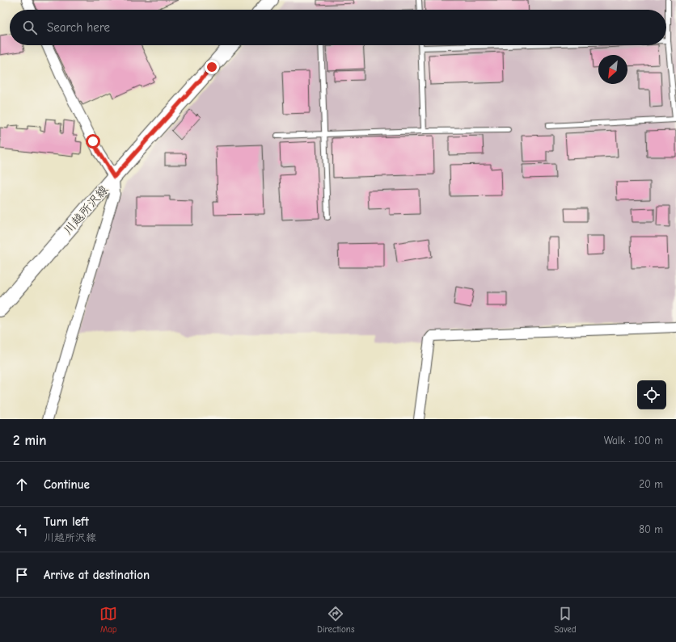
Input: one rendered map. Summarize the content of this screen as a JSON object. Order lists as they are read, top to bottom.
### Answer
{
  "streets": {
    "main road": ["川越所沢線"]
  },
  "north": "bottom left",
  "page": {
    "search": "Search here",
    "heading": ["2 min", "Walk · 100 m"],
    "list": [
      ["Continue", "20 m"],
      ["Turn left", "川越所沢線", "80 m"],
      "Arrive at destination"
    ],
    "nav": ["Map", "Directions", "Saved"]
  }
}
